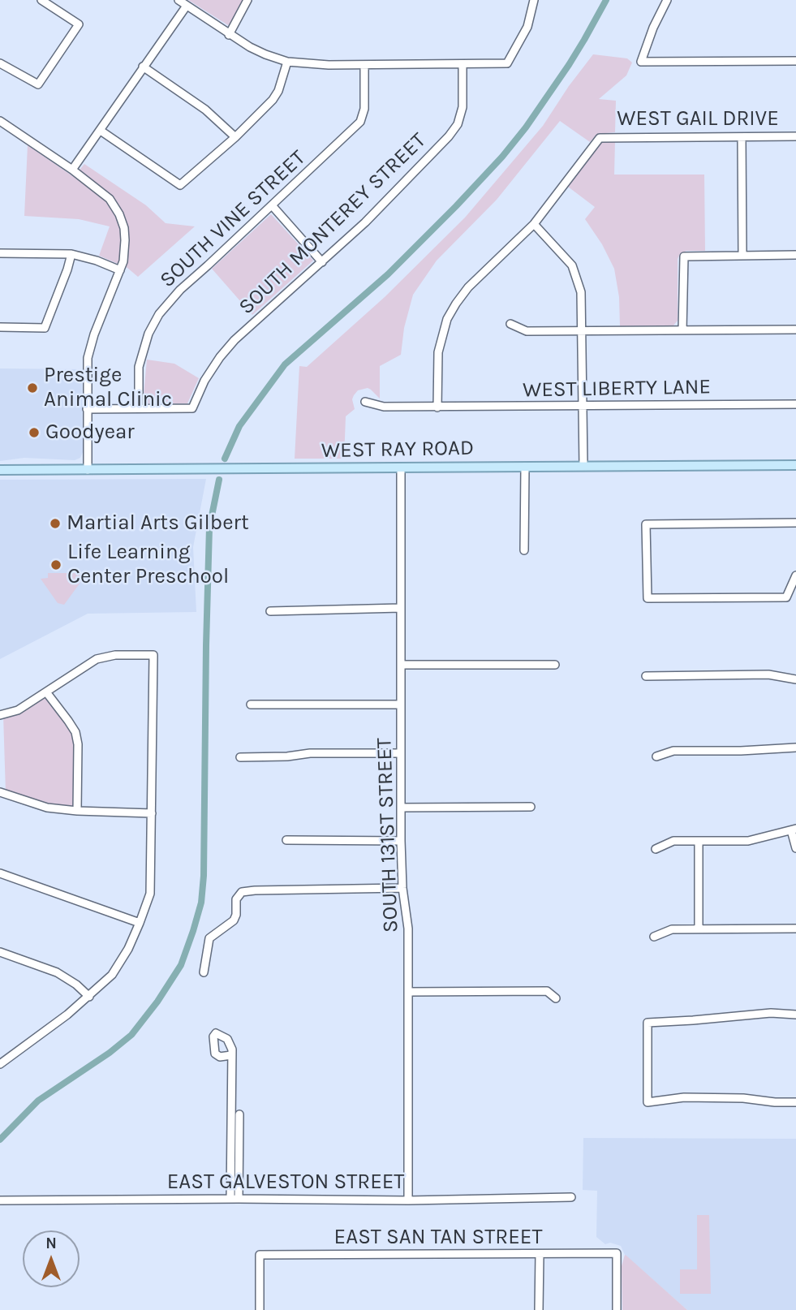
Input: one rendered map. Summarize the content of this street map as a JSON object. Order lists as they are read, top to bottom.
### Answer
{
  "streets": {
    "main road": ["WEST RAY ROAD"],
    "street": [
      "WEST GAIL DRIVE",
      "SOUTH VINE STREET",
      "SOUTH MONTEREY STREET",
      "WEST LIBERTY LANE",
      "SOUTH 131ST STREET",
      "EAST GALVESTON STREET",
      "EAST SAN TAN STREET"
    ]
  },
  "crossings": [
    ["SOUTH VINE STREET", "SOUTH MONTEREY STREET"],
    ["WEST RAY ROAD", "SOUTH 131ST STREET"],
    ["SOUTH 131ST STREET", "EAST GALVESTON STREET"]
  ],
  "places": [
    "Prestige Animal Clinic",
    "Goodyear",
    "Martial Arts Gilbert",
    "Life Learning Center Preschool"
  ],
  "north": "top"
}
